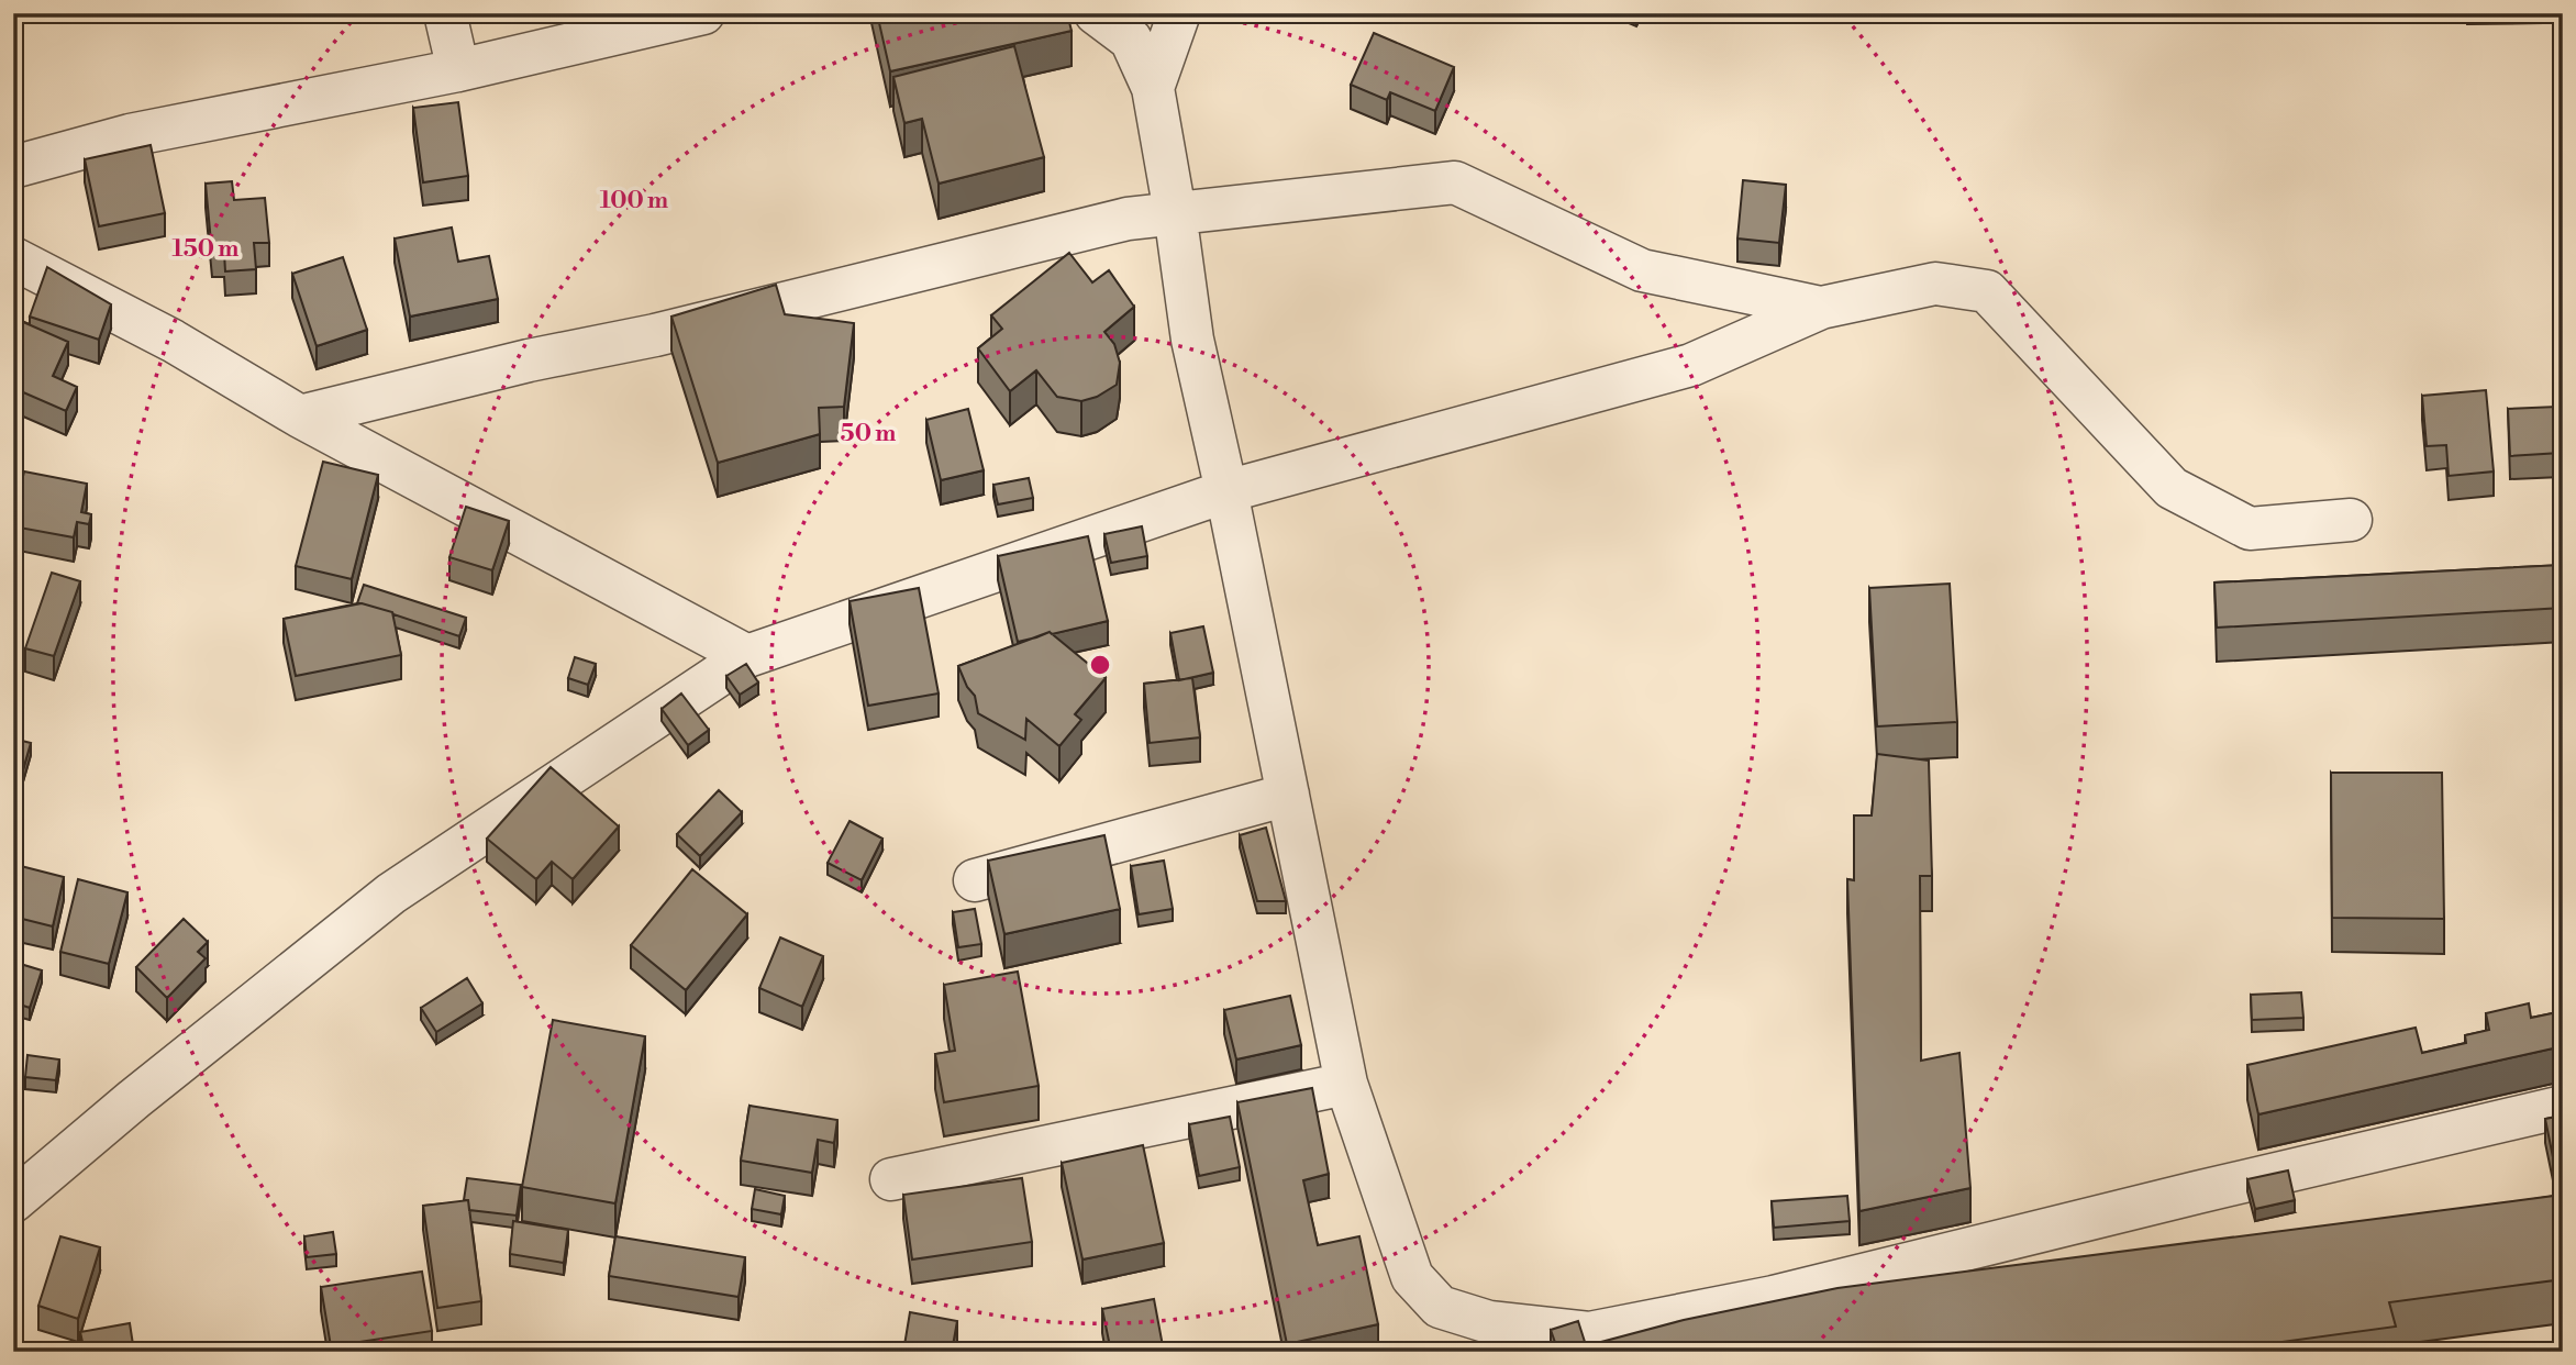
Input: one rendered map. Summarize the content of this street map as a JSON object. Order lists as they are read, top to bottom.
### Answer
{
  "rings": ["100 m", "150 m", "50 m"]
}
